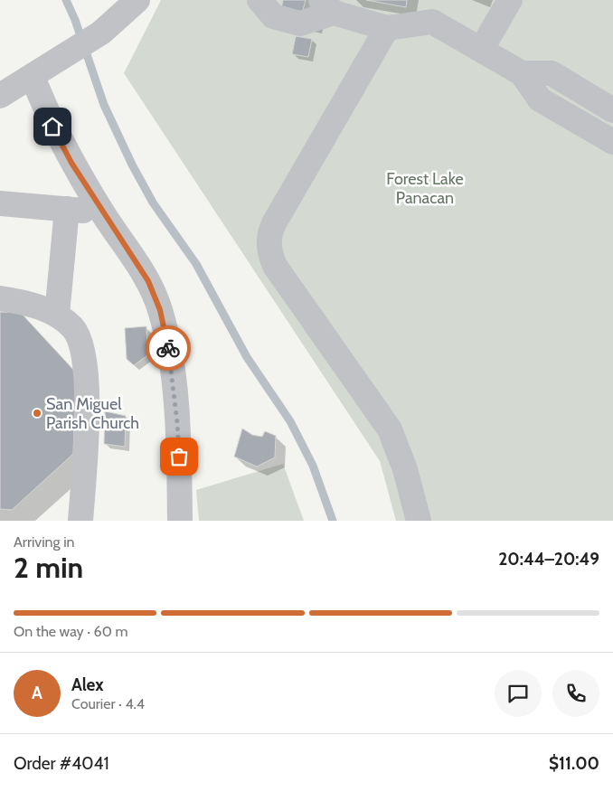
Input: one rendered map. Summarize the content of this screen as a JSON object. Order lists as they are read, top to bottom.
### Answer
{
  "parks": ["Forest Lake Panacan"],
  "places": ["San Miguel Parish Church"],
  "page": {
    "heading": ["2 min", "Arriving in", "20:44–20:49"],
    "panel": [
      "Alex",
      "Courier · 4.4",
      "Order #4041",
      "$11.00"
    ],
    "bar": "On the way · 60 m",
    "round": "A"
  }
}
